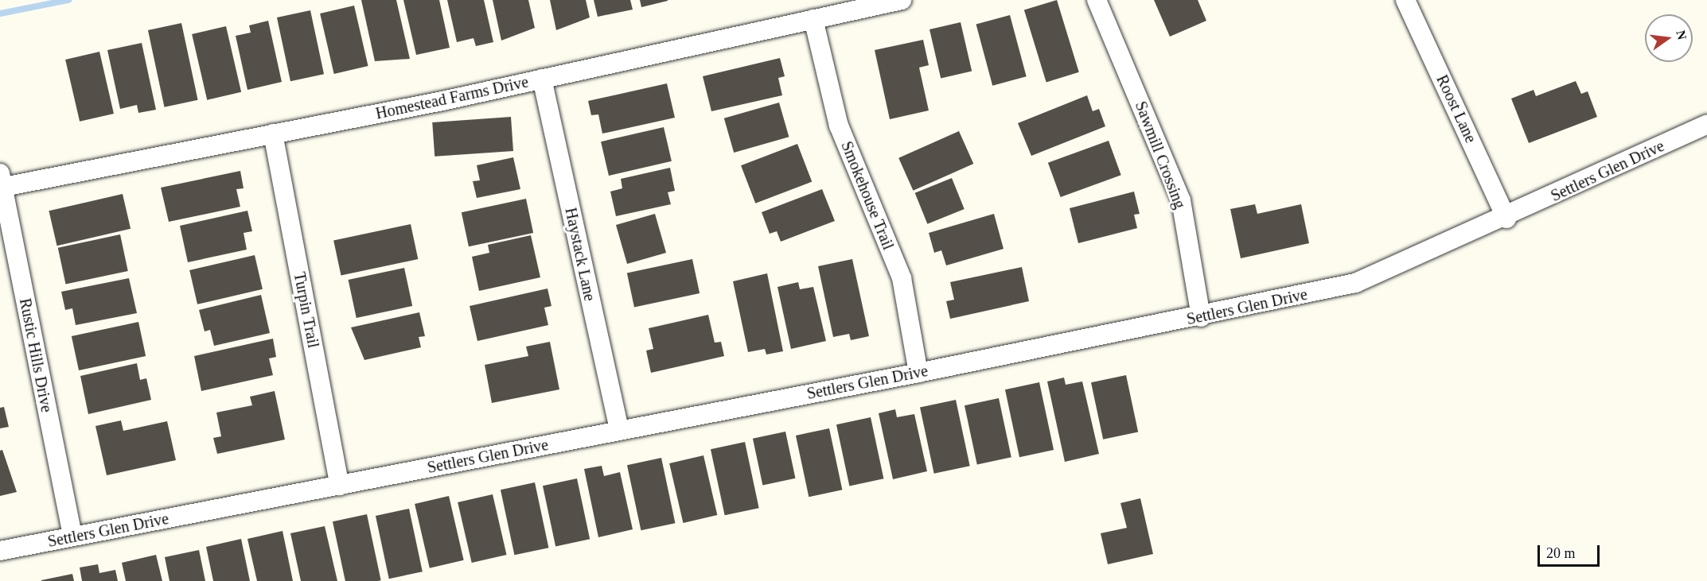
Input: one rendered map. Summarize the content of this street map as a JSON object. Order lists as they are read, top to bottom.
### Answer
{
  "streets": {
    "street": [
      "Homestead Farms Drive",
      "Roost Lane",
      "Sawmill Crossing",
      "Settlers Glen Drive",
      "Smokehouse Trail",
      "Haystack Lane",
      "Turpin Trail",
      "Rustic Hills Drive"
    ]
  },
  "crossings": [
    ["Homestead Farms Drive", "Smokehouse Trail"],
    ["Homestead Farms Drive", "Haystack Lane"],
    ["Homestead Farms Drive", "Turpin Trail"],
    ["Homestead Farms Drive", "Rustic Hills Drive"],
    ["Roost Lane", "Settlers Glen Drive"],
    ["Sawmill Crossing", "Settlers Glen Drive"],
    ["Settlers Glen Drive", "Smokehouse Trail"],
    ["Settlers Glen Drive", "Haystack Lane"],
    ["Settlers Glen Drive", "Turpin Trail"],
    ["Settlers Glen Drive", "Rustic Hills Drive"]
  ],
  "scale_bar": "20 m",
  "north": "right"
}
